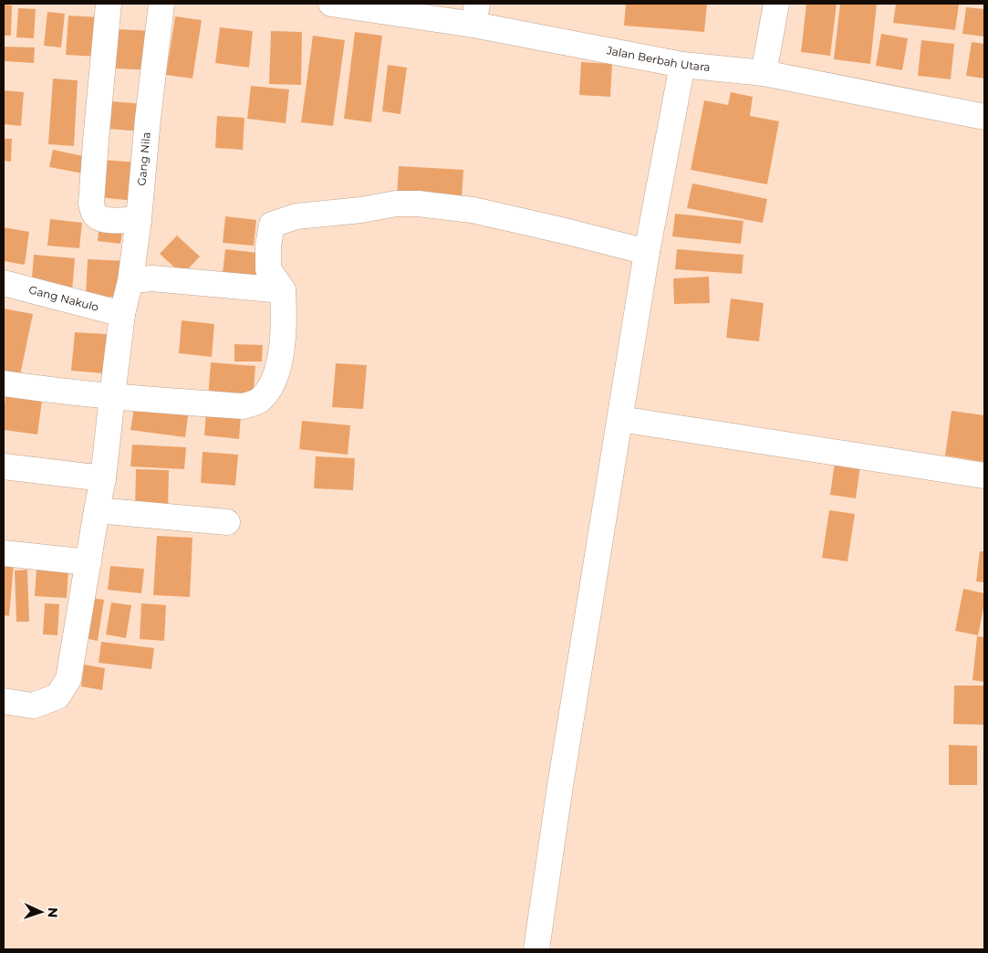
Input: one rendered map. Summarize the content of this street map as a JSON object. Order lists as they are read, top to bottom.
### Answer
{
  "streets": {
    "street": ["Jalan Berbah Utara", "Gang Nila", "Gang Nakulo"]
  },
  "crossings": [
    ["Gang Nila", "Gang Nakulo"]
  ],
  "north": "right"
}
